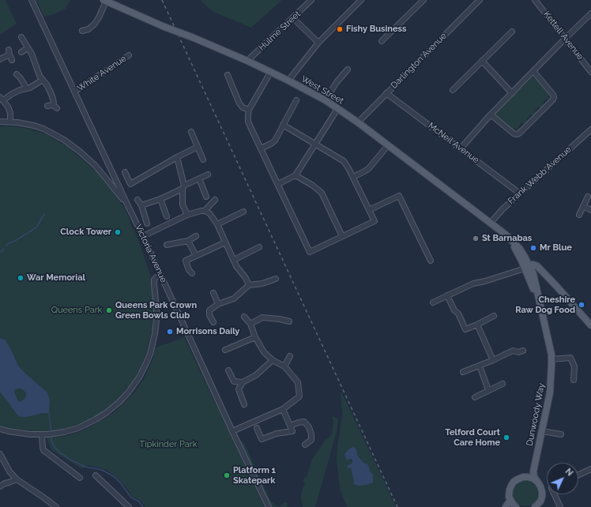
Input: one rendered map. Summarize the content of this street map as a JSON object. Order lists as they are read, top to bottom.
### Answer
{
  "streets": {
    "main road": ["West Street", "Dunwoody Way"],
    "street": [
      "Hulme Street",
      "Kettell Avenue",
      "Darlington Avenue",
      "White Avenue",
      "McNeil Avenue",
      "Frank Webb Avenue",
      "Victoria Avenue"
    ]
  },
  "crossings": [
    ["Hulme Street", "West Street"],
    ["Darlington Avenue", "West Street"],
    ["Darlington Avenue", "McNeil Avenue"],
    ["White Avenue", "Victoria Avenue"],
    ["West Street", "Frank Webb Avenue"],
    ["West Street", "Dunwoody Way"],
    ["McNeil Avenue", "Frank Webb Avenue"]
  ],
  "parks": ["Queens Park", "Tipkinder Park"],
  "places": [
    "Fishy Business",
    "Clock Tower",
    "St Barnabas",
    "Mr Blue",
    "War Memorial",
    "Cheshire Raw Dog Food",
    "Queens Park Crown Green Bowls Club",
    "Morrisons Daily",
    "Telford Court Care Home",
    "Platform 1 Skatepark"
  ],
  "north": "top right"
}
